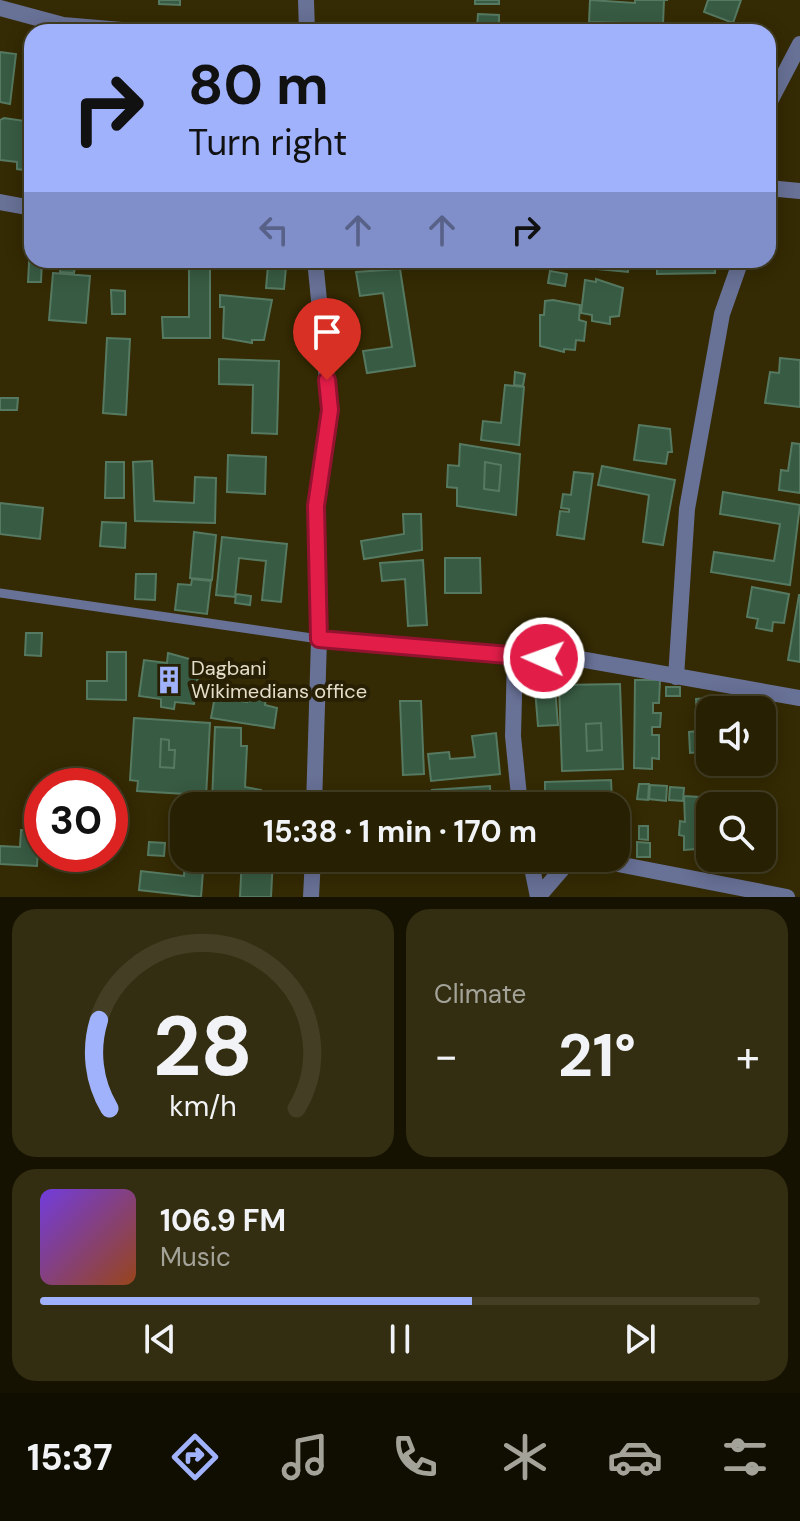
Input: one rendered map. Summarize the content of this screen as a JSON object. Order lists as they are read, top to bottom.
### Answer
{
  "places": {
    "building": ["Dagbani Wikimedians office"]
  },
  "page": {
    "turn": ["80 m", "Turn right"],
    "limit": "30",
    "trip": "15:38 · 1 min · 170 m",
    "tile": "Climate",
    "heat": ["−", "21°", "+"],
    "song": ["106.9 FM", "Music"],
    "tabs": "15:37",
    "gauge": ["28", "km/h"]
  }
}
